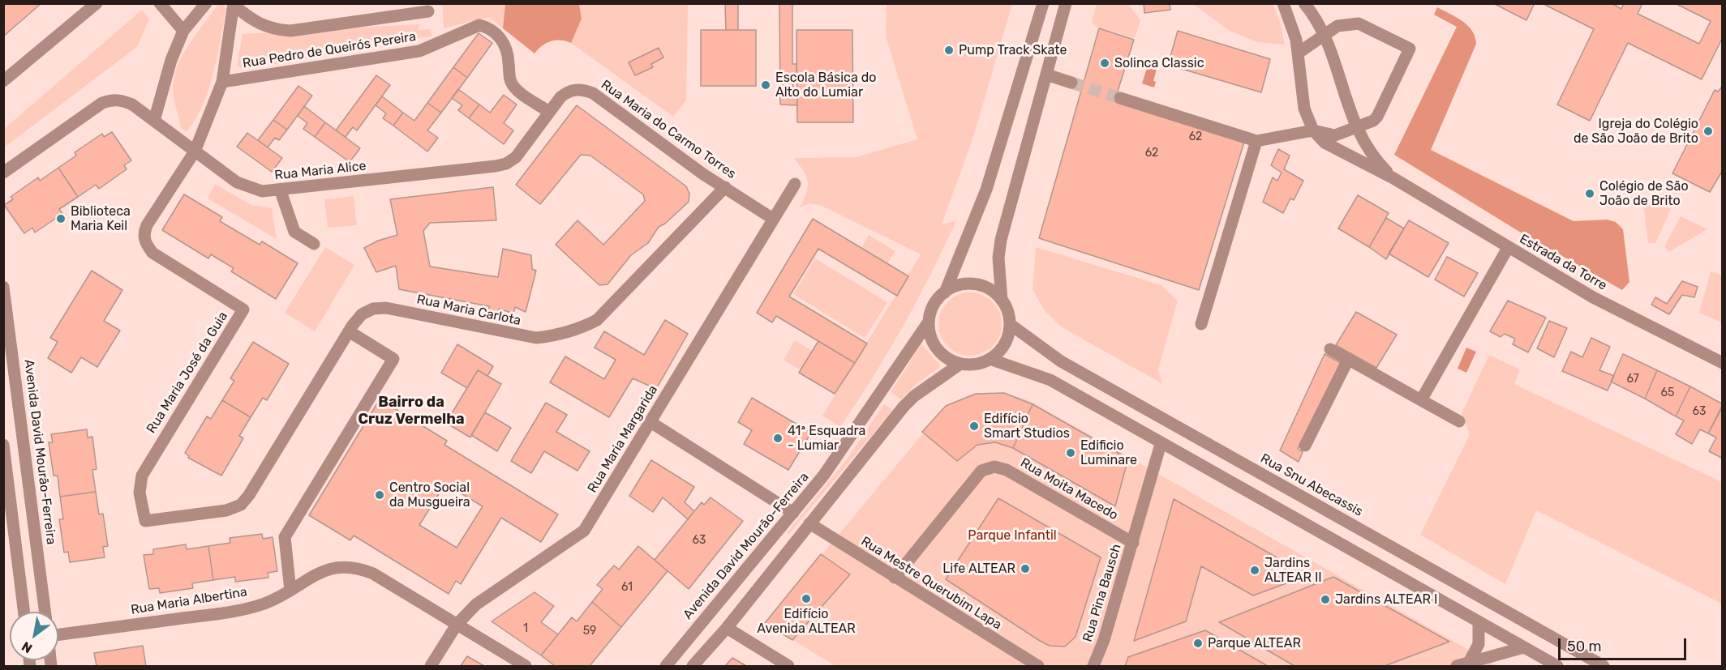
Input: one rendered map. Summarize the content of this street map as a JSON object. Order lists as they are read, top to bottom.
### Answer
{
  "streets": {
    "street": [
      "Rua Pedro de Queirós Pereira",
      "Rua Maria do Carmo Torres",
      "Rua Maria Alice",
      "Estrada da Torre",
      "Rua Maria Carlota",
      "Rua Maria José da Guia",
      "Rua Maria Margarida",
      "Avenida David Mourão-Ferreira",
      "Rua Snu Abecassis",
      "Rua Moita Macedo",
      "Rua Mestre Querubim Lapa",
      "Rua Pina Bausch",
      "Rua Maria Albertina"
    ]
  },
  "crossings": [
    ["Rua Pedro de Queirós Pereira", "Rua Maria do Carmo Torres"],
    ["Rua Pedro de Queirós Pereira", "Rua Maria Alice"],
    ["Rua Pedro de Queirós Pereira", "Rua Maria José da Guia"],
    ["Rua Maria do Carmo Torres", "Rua Maria Alice"],
    ["Rua Maria do Carmo Torres", "Rua Maria Carlota"],
    ["Rua Maria do Carmo Torres", "Rua Maria Margarida"],
    ["Rua Maria Alice", "Rua Maria José da Guia"],
    ["Rua Maria Carlota", "Rua Maria José da Guia"],
    ["Rua Maria Margarida", "Rua Maria Albertina"],
    ["Avenida David Mourão-Ferreira", "Rua Snu Abecassis"],
    ["Rua Moita Macedo", "Rua Mestre Querubim Lapa"],
    ["Rua Moita Macedo", "Rua Pina Bausch"]
  ],
  "districts": ["Bairro da Cruz Vermelha"],
  "parks": ["Parque Infantil"],
  "places": [
    "Pump Track Skate",
    "Solinca Classic",
    "Escola Básica do Alto do Lumiar",
    "Igreja do Colégio de São João de Brito",
    "Colégio de São João de Brito",
    "Biblioteca Maria Keil",
    "Edifício Smart Studios",
    "41ª Esquadra - Lumiar",
    "Edificio Luminare",
    "Centro Social da Musgueira",
    "Life ALTEAR",
    "Jardins ALTEAR II",
    "Edifício Avenida ALTEAR",
    "Jardins ALTEAR I",
    "Parque ALTEAR"
  ],
  "house_numbers": [
    "62",
    "62",
    "67",
    "65",
    "63",
    "63",
    "61",
    "1",
    "59"
  ],
  "scale_bar": "50 m",
  "north": "bottom left"
}
